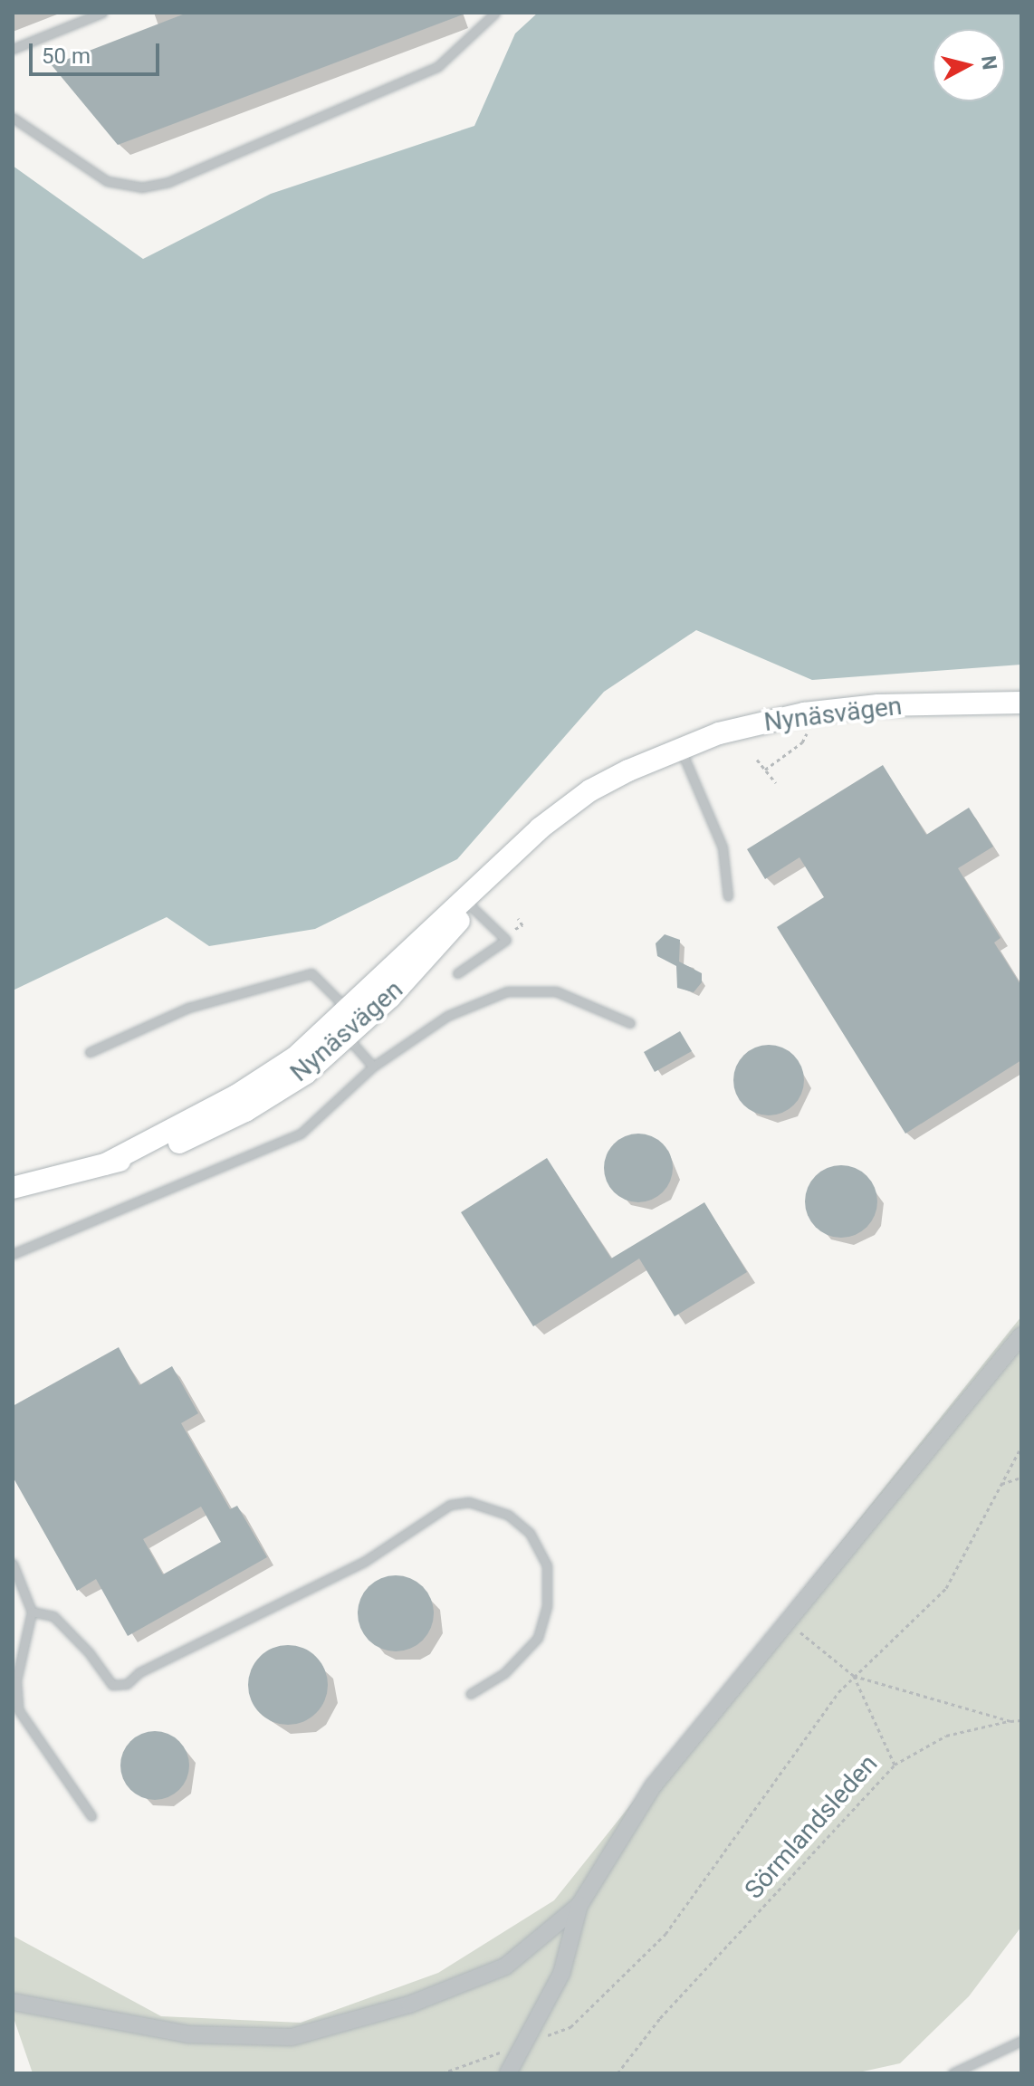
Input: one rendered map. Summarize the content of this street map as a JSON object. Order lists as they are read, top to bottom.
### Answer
{
  "streets": {
    "street": ["Nynäsvägen"],
    "path": ["Sörmlandsleden"]
  },
  "scale_bar": "50 m",
  "north": "right"
}
